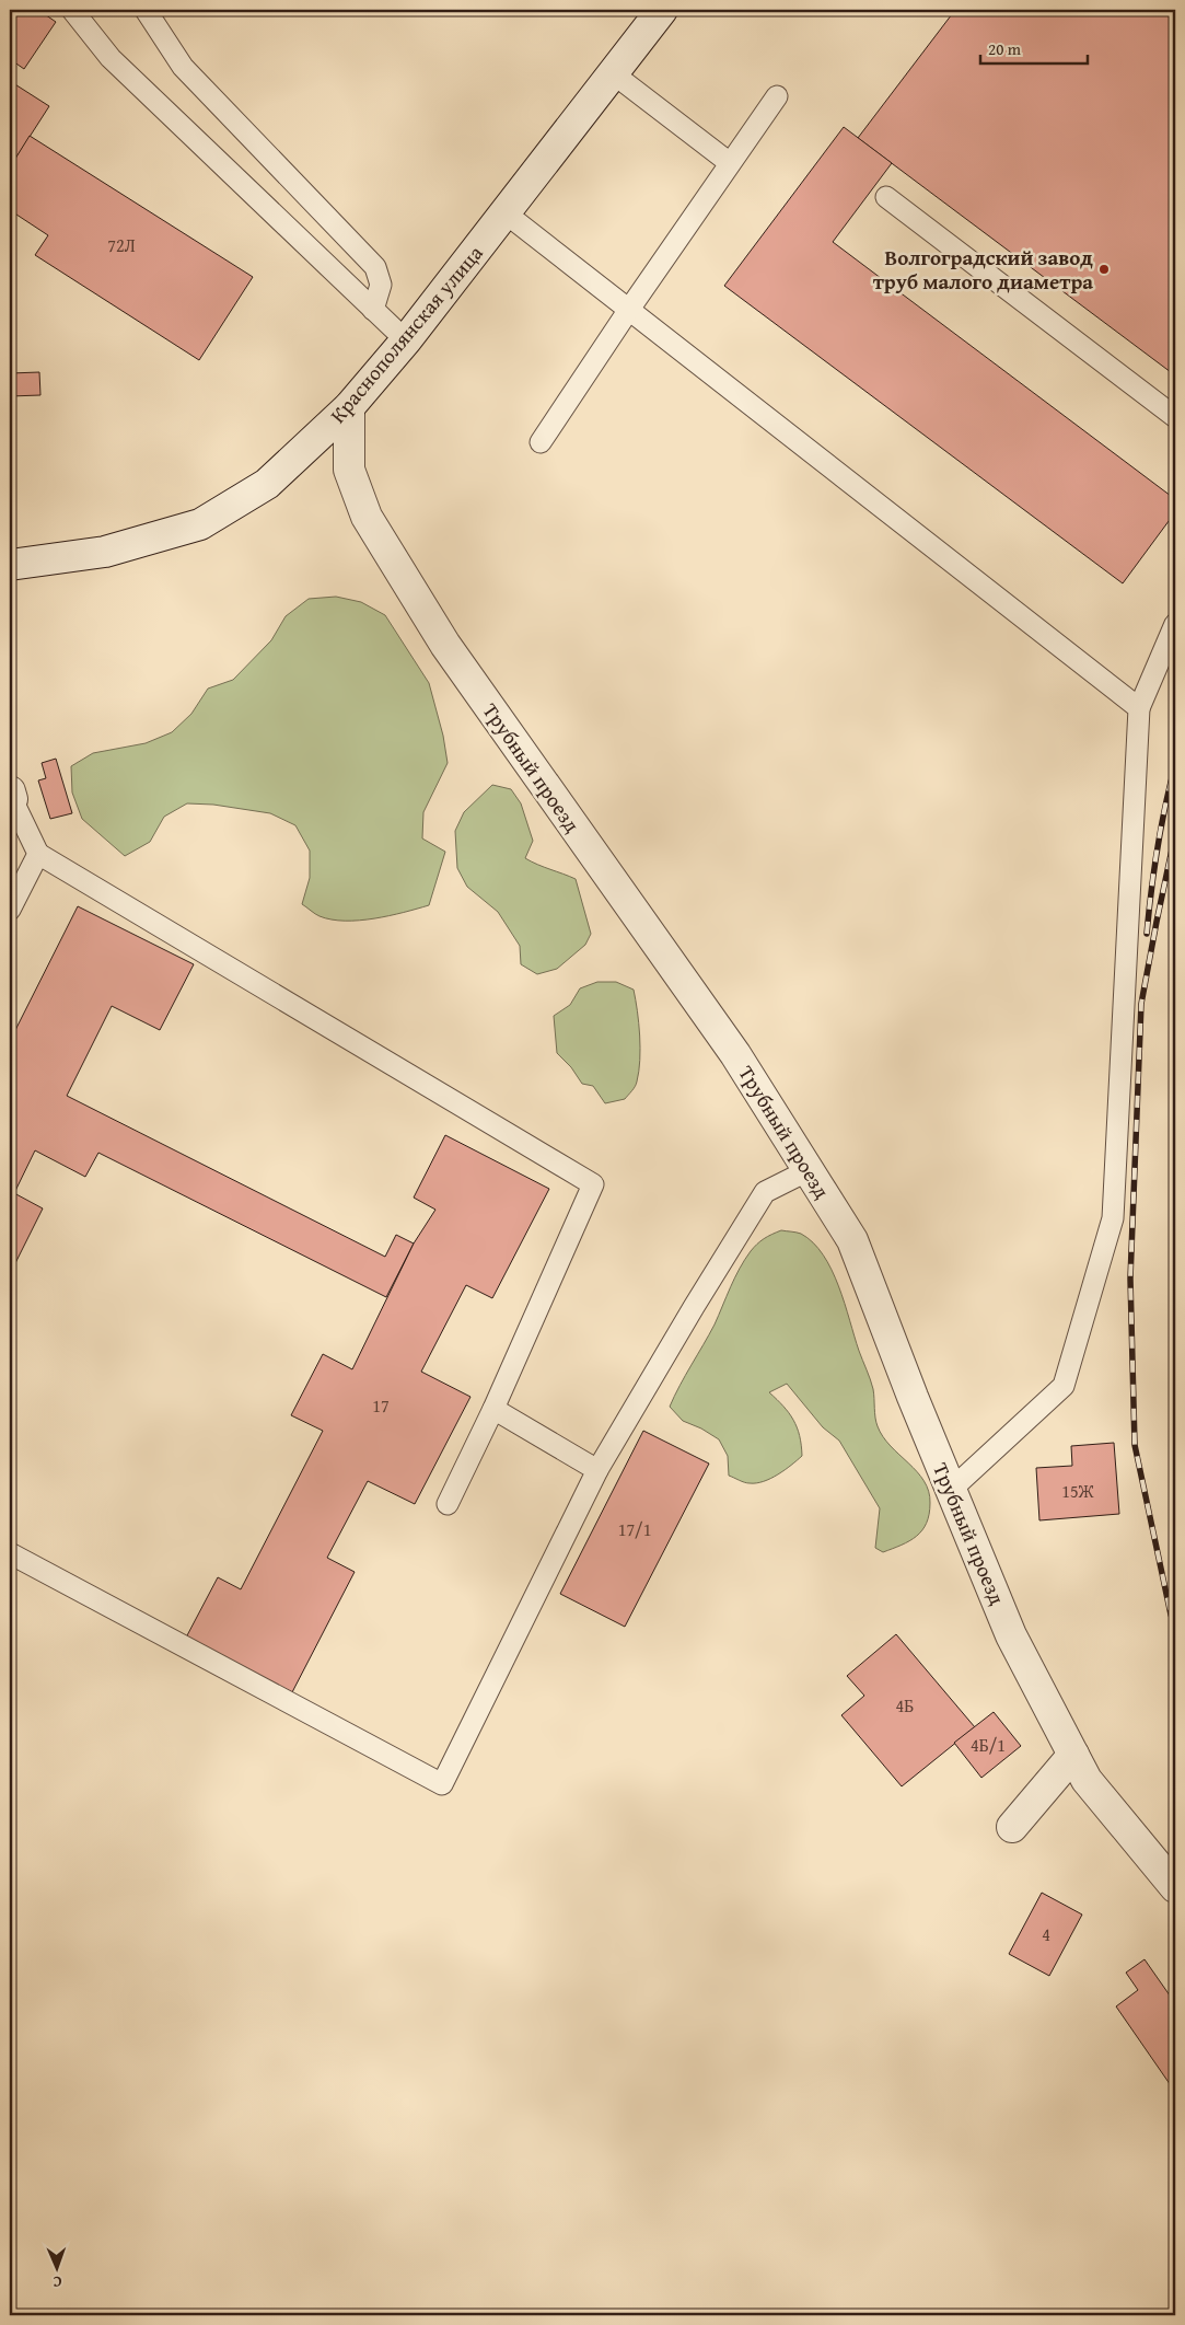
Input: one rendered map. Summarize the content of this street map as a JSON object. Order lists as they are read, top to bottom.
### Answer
{
  "streets": {
    "street": ["Краснополянская улица", "Трубный проезд"]
  },
  "crossings": [
    ["Краснополянская улица", "Трубный проезд"]
  ],
  "places": ["Волгоградский завод труб малого диаметра"],
  "house_numbers": [
    "72Л",
    "17",
    "15Ж",
    "17/1",
    "4Б",
    "4Б/1",
    "4"
  ],
  "scale_bar": "20 m",
  "north": "bottom"
}
